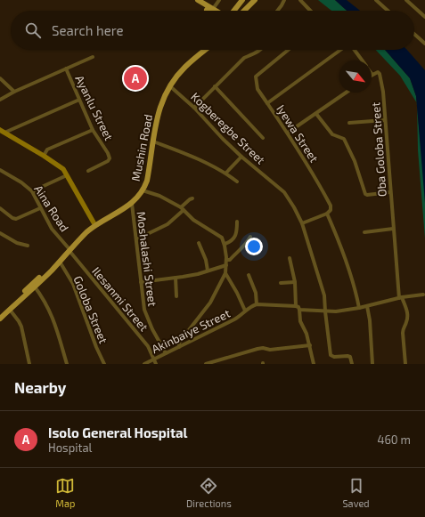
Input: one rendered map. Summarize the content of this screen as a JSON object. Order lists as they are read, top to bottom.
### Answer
{
  "streets": {
    "main road": ["Mushin Road"],
    "street": [
      "Ayanlu Street",
      "Kogberegbe Street",
      "Iyewa Street",
      "Oba Goloba Street",
      "Aina Road",
      "Moshalashi Street",
      "Ilesanmi Street",
      "Goloba Street",
      "Akinbaiye Street"
    ]
  },
  "crossings": [
    ["Kogberegbe Street", "Mushin Road"],
    ["Mushin Road", "Aina Road"],
    ["Mushin Road", "Moshalashi Street"],
    ["Mushin Road", "Ilesanmi Street"],
    ["Mushin Road", "Goloba Street"],
    ["Aina Road", "Ilesanmi Street"],
    ["Moshalashi Street", "Akinbaiye Street"],
    ["Ilesanmi Street", "Akinbaiye Street"]
  ],
  "north": "bottom right",
  "page": {
    "search": "Search here",
    "pins": "A",
    "heading": "Nearby",
    "list": [
      {
        "mark": "A",
        "name": "Isolo General Hospital",
        "note": "Hospital",
        "value": "460 m"
      }
    ],
    "nav": ["Map", "Directions", "Saved"]
  }
}
